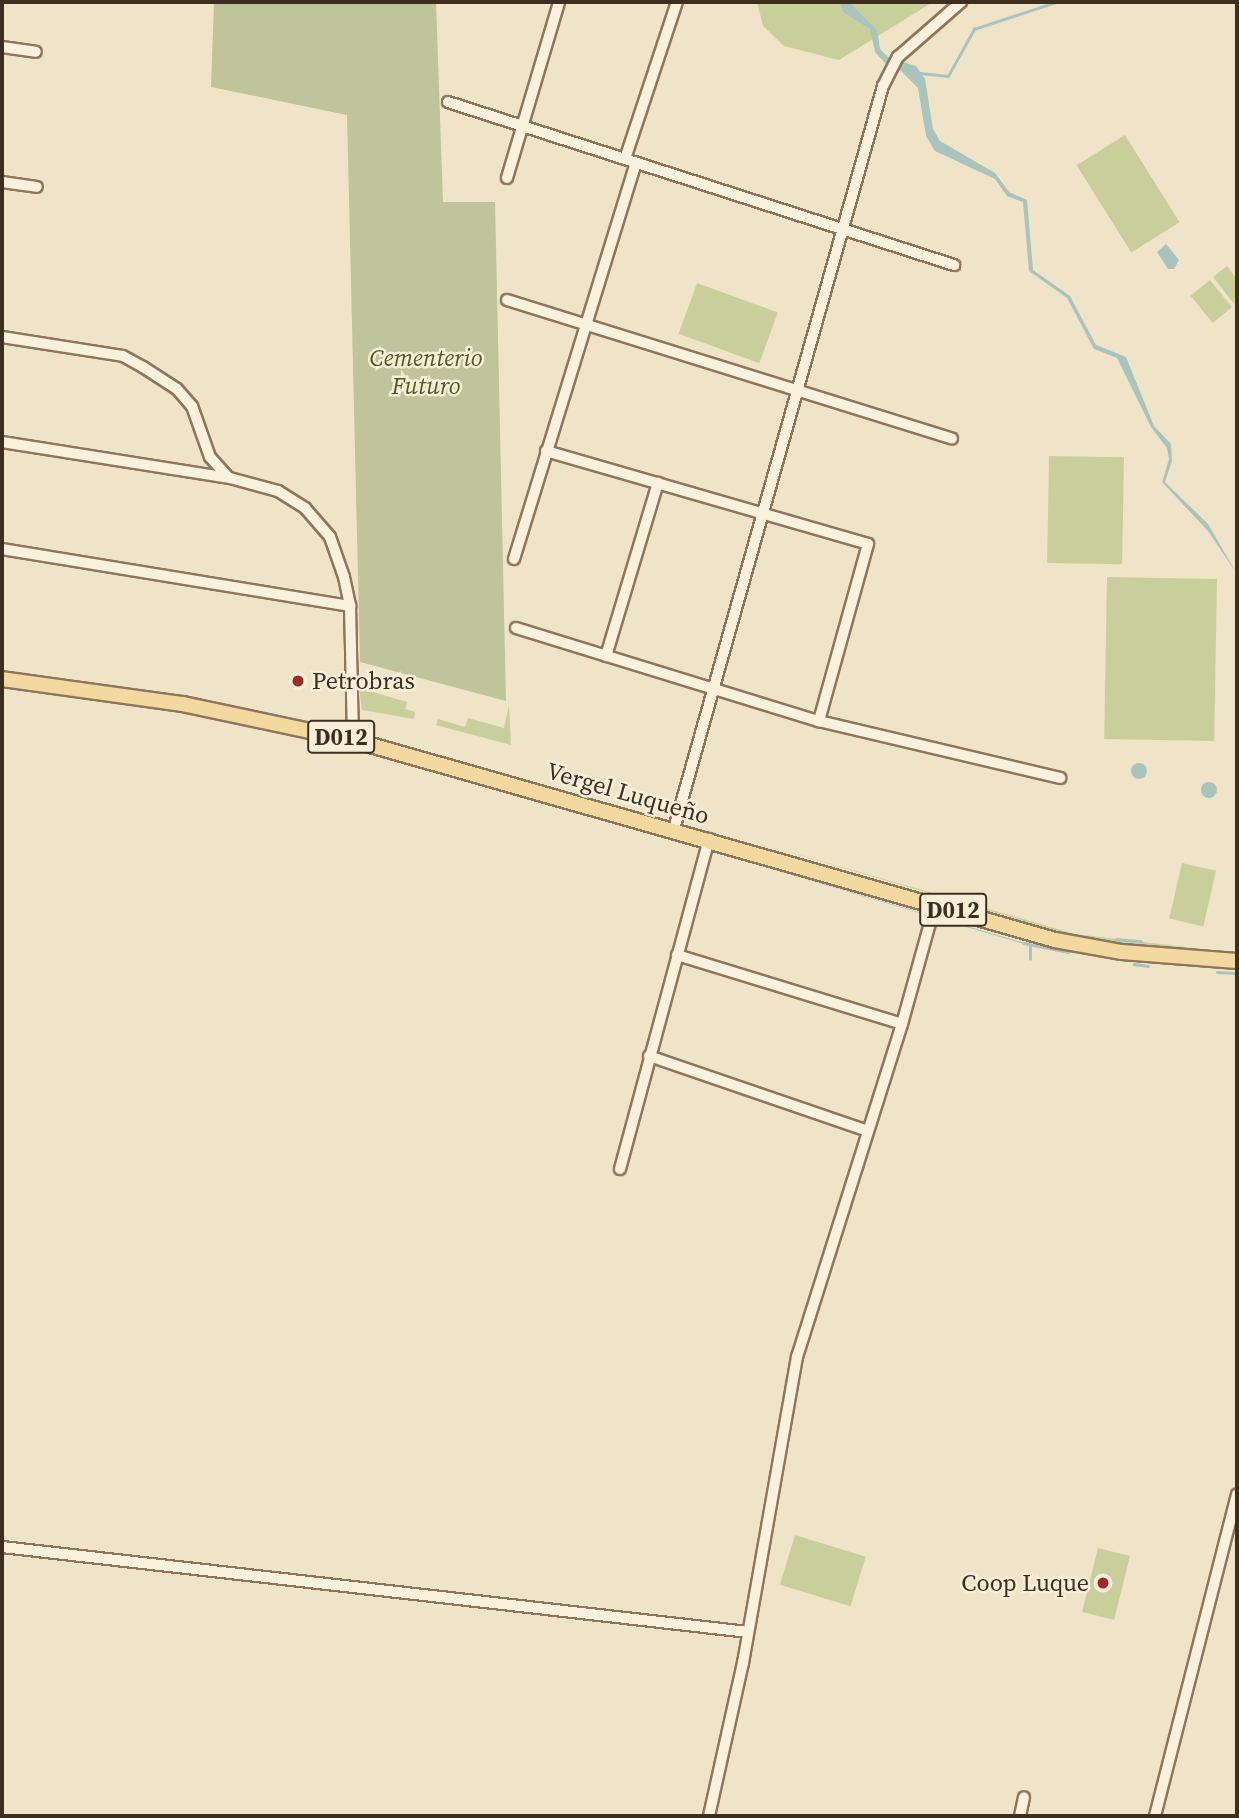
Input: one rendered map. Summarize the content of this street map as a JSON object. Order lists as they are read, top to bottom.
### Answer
{
  "streets": {
    "main road": ["D012", "Vergel Luqueño"]
  },
  "parks": ["Cementerio Futuro"],
  "places": ["Petrobras", "Coop Luque"]
}
